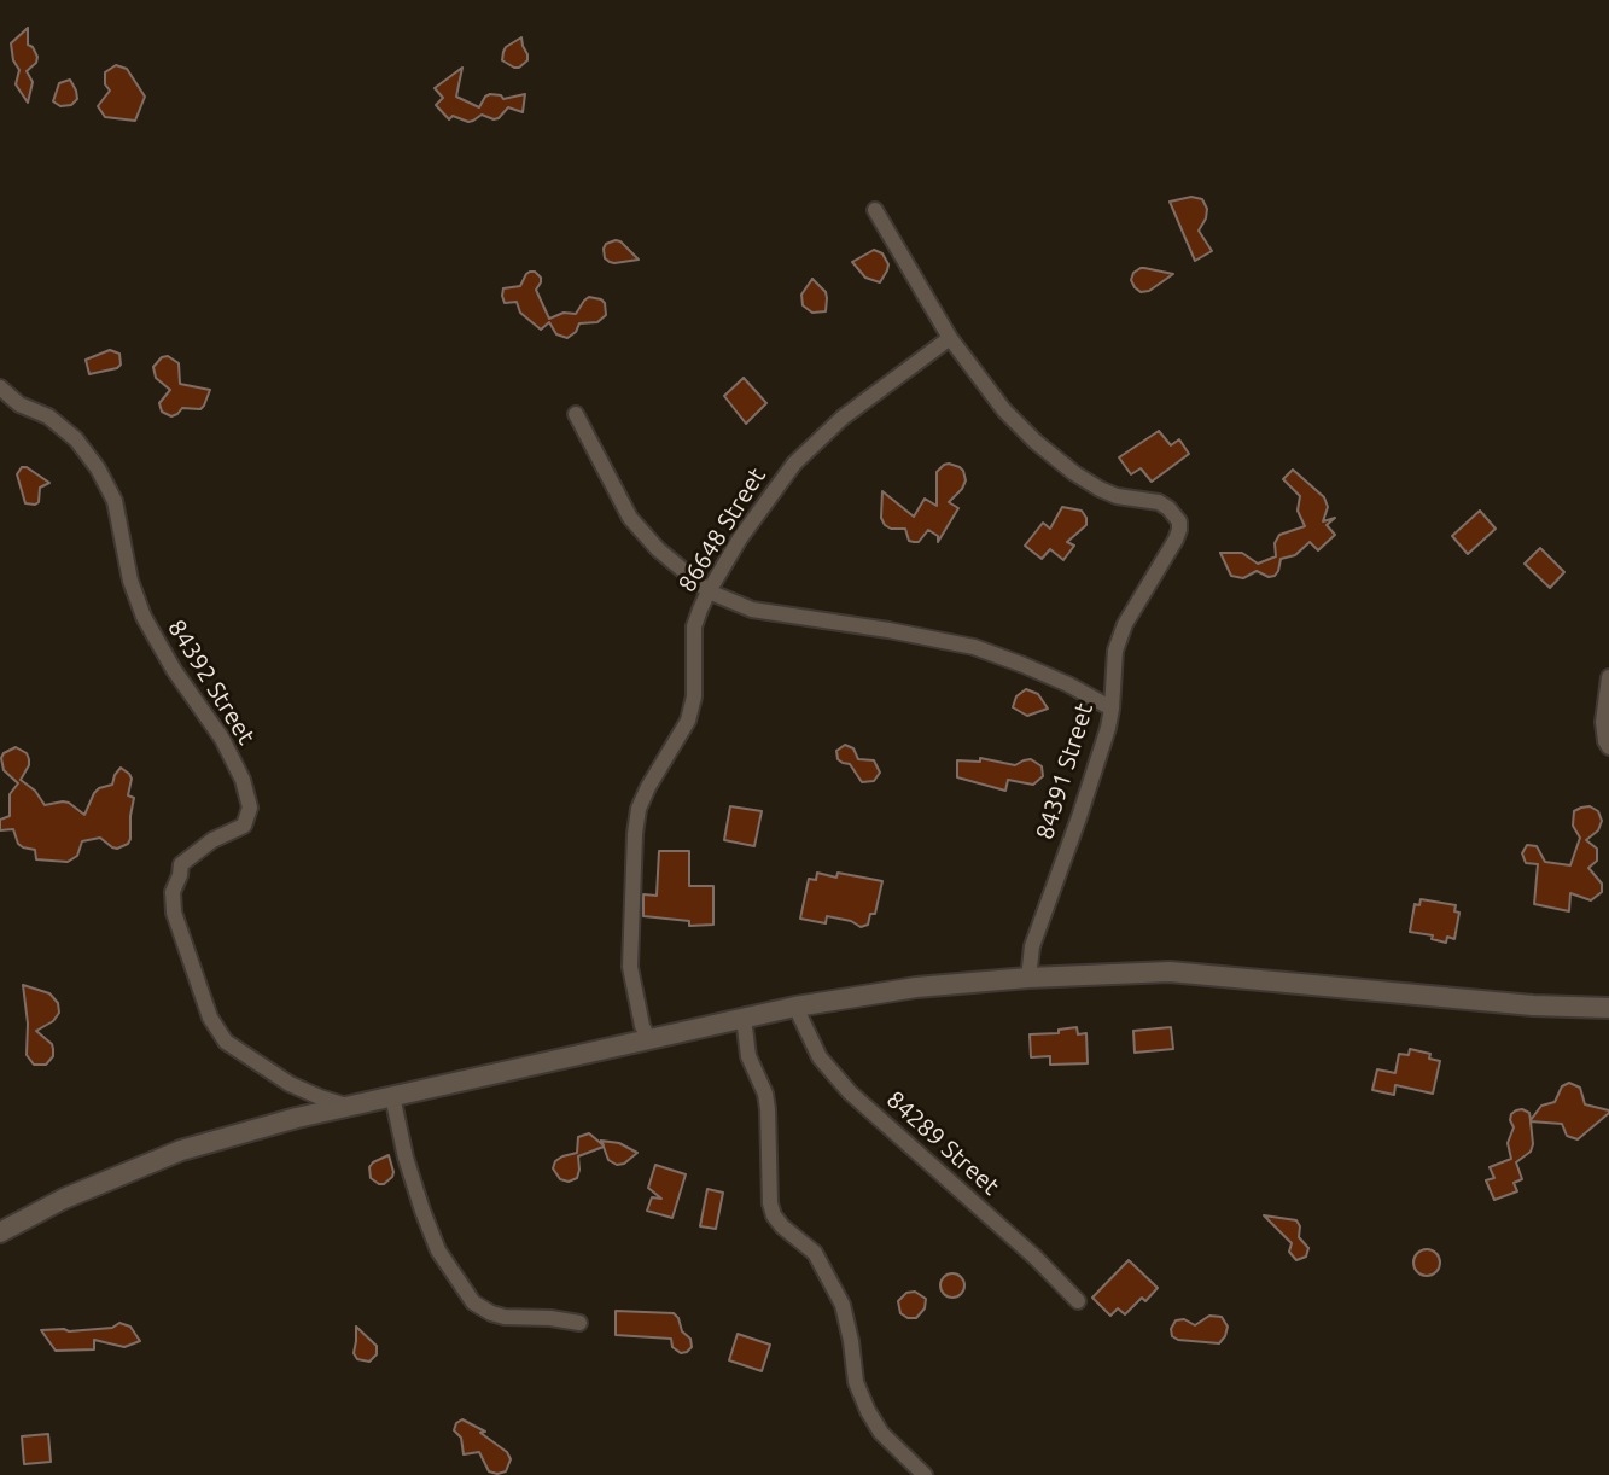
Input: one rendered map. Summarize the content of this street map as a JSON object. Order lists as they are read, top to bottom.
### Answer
{
  "streets": {
    "street": [
      "86648 Street",
      "84392 Street",
      "84391 Street",
      "84289 Street"
    ]
  },
  "crossings": [
    ["86648 Street", "84391 Street"]
  ]
}
